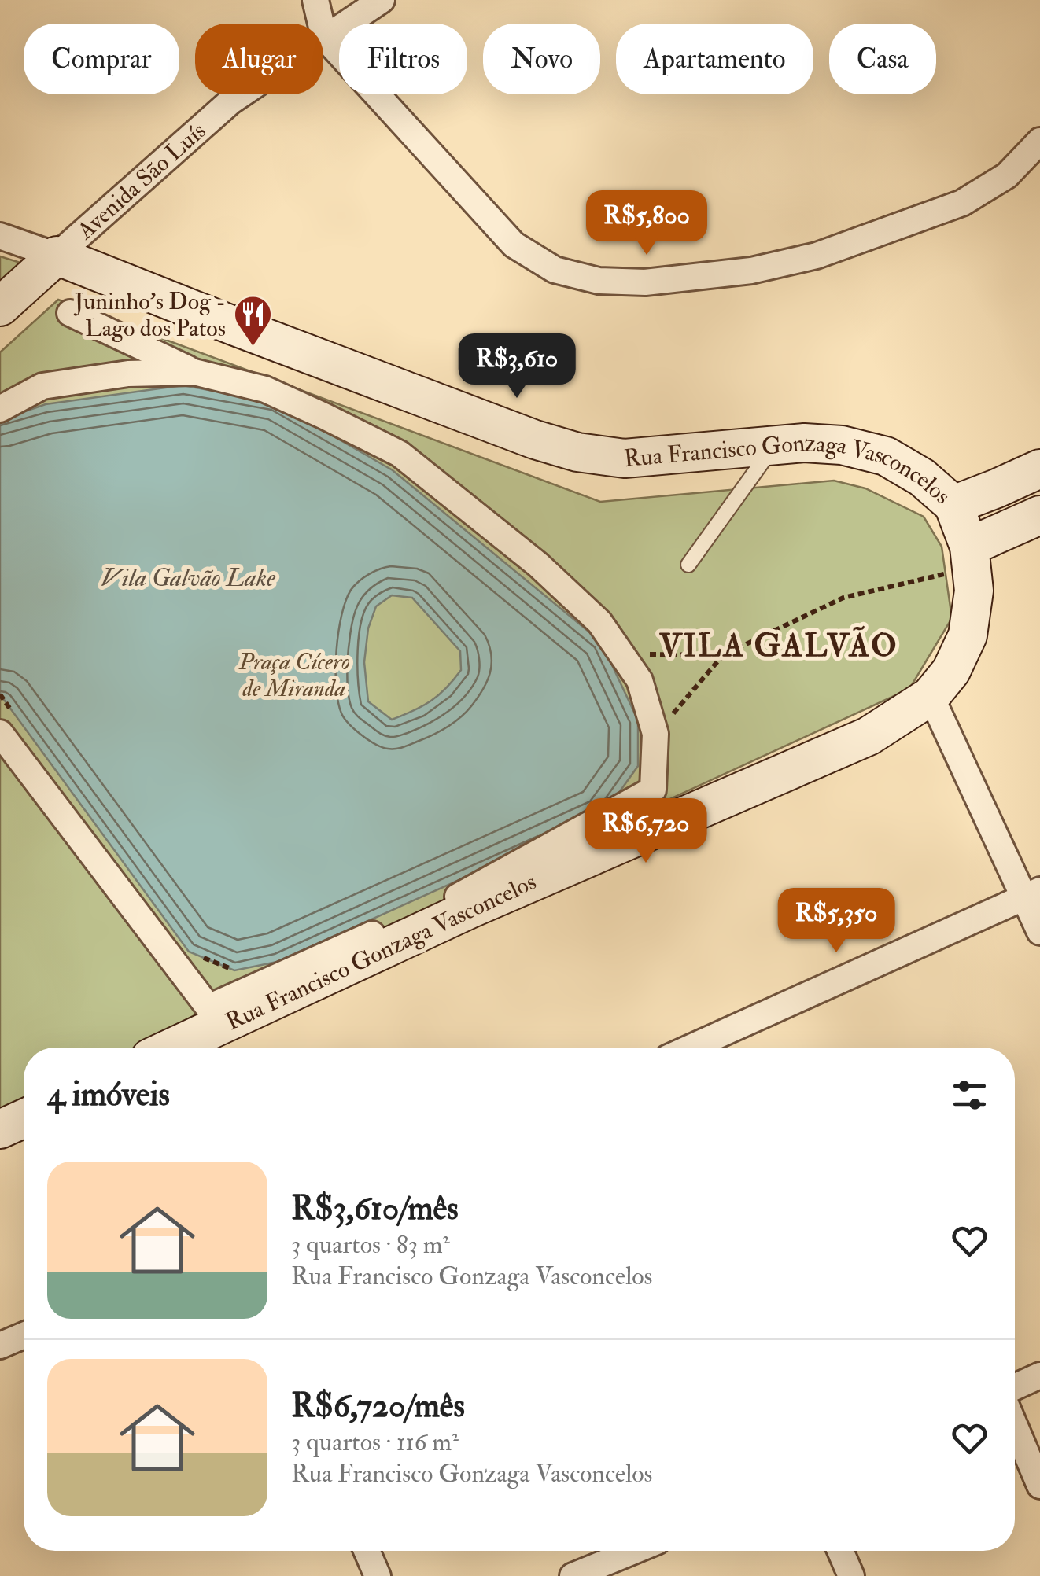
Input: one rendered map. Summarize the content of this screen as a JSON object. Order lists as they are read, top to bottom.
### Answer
{
  "streets": {
    "street": ["Avenida São Luís", "Rua Francisco Gonzaga Vasconcelos"]
  },
  "crossings": [
    ["Avenida São Luís", "Rua Francisco Gonzaga Vasconcelos"]
  ],
  "districts": ["VILA GALVÃO"],
  "water": ["Vila Galvão Lake"],
  "parks": ["Praça Cícero de Miranda"],
  "places": {
    "restaurant": ["Juninho's Dog - Lago dos Patos"]
  },
  "page": {
    "chip": [
      "Comprar",
      "Alugar",
      "Filtros",
      "Novo",
      "Apartamento",
      "Casa"
    ],
    "price": [
      "R$5,800",
      "R$3,610",
      "R$6,720",
      "R$5,350"
    ],
    "heading": "4 imóveis",
    "list": [
      {
        "name": "R$3,610/mês",
        "note": "3 quartos · 83 m² · Rua Francisco Gonzaga Vasconcelos"
      },
      {
        "name": "R$6,720/mês",
        "note": "3 quartos · 116 m² · Rua Francisco Gonzaga Vasconcelos"
      }
    ]
  }
}
